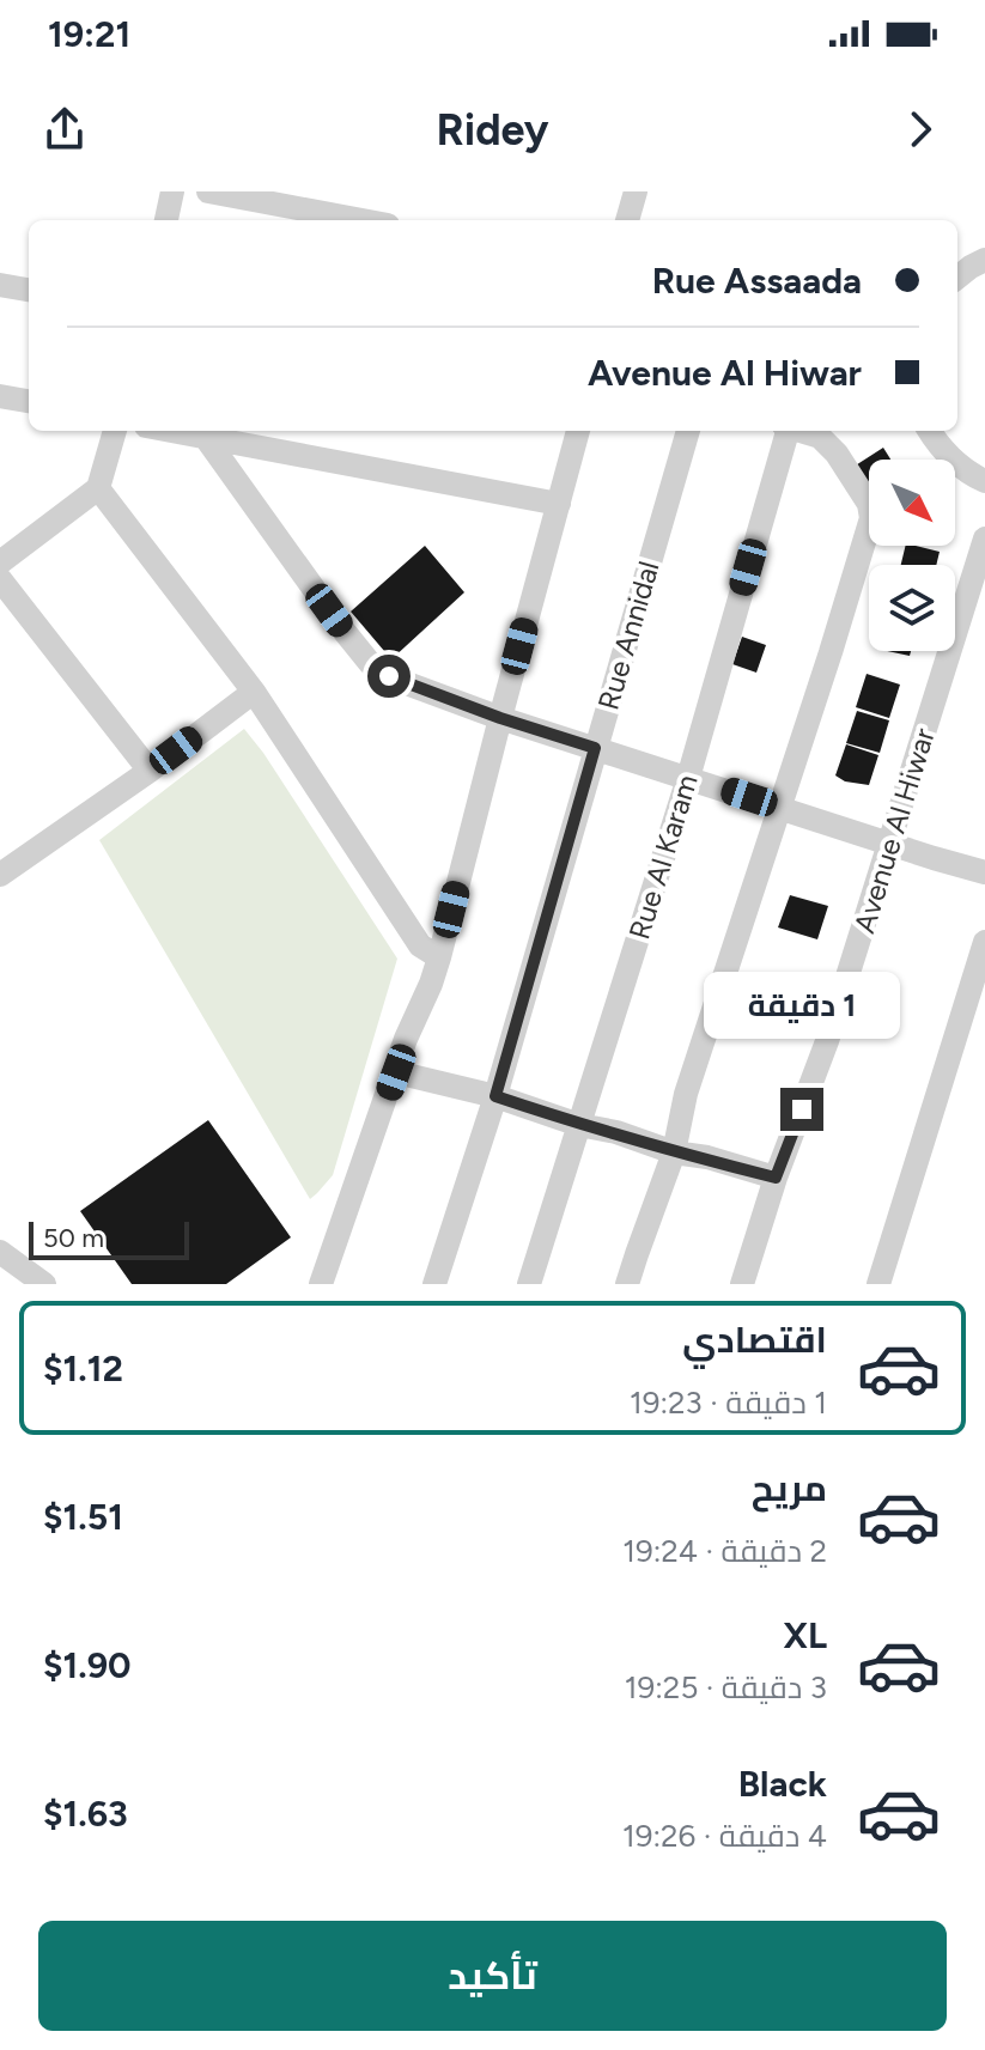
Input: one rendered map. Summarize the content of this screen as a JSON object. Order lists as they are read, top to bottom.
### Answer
{
  "streets": {
    "street": ["Rue Annidal", "Avenue Al Hiwar", "Rue Al Karam"]
  },
  "scale_bar": "50 m",
  "north": "bottom right",
  "page": {
    "status": "19:21",
    "header": "Ridey",
    "banner": ["Rue Assaada", "Avenue Al Hiwar"],
    "bubble": "1 دقيقة",
    "scale": "50 m",
    "list": [
      {
        "name": "اقتصادي",
        "note": "1 دقيقة · 19:23",
        "value": "$1.12"
      },
      {
        "name": "مريح",
        "note": "2 دقيقة · 19:24",
        "value": "$1.51"
      },
      {
        "name": "XL",
        "note": "3 دقيقة · 19:25",
        "value": "$1.90"
      },
      {
        "name": "Black",
        "note": "4 دقيقة · 19:26",
        "value": "$1.63"
      }
    ],
    "buttons": "تأكيد"
  }
}
